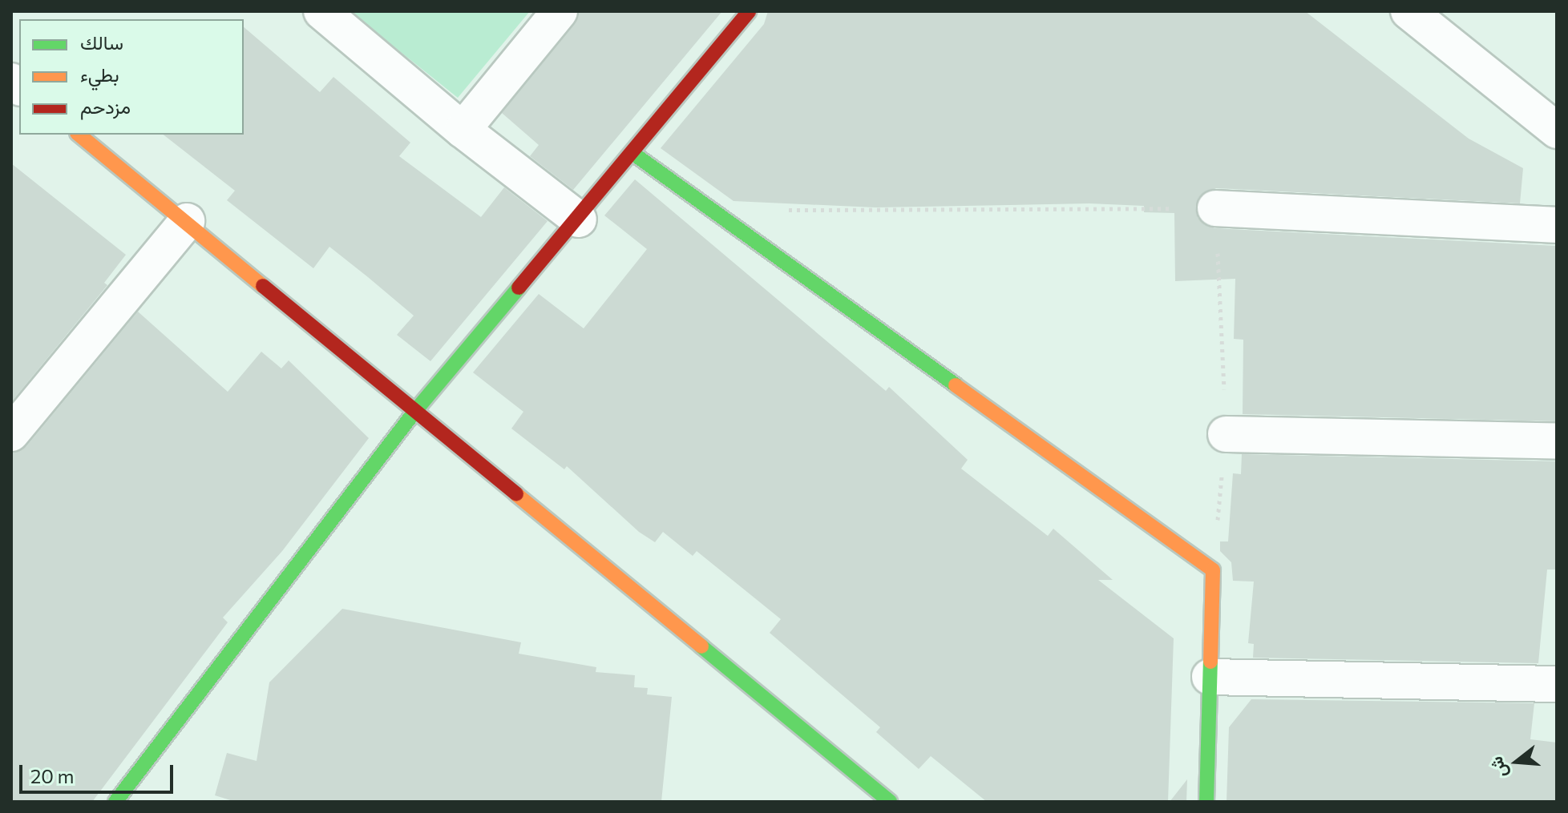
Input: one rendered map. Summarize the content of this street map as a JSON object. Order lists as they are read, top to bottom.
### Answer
{
  "legend": ["سالك", "بطيء", "مزدحم"],
  "scale_bar": "20 m",
  "north": "left"
}
